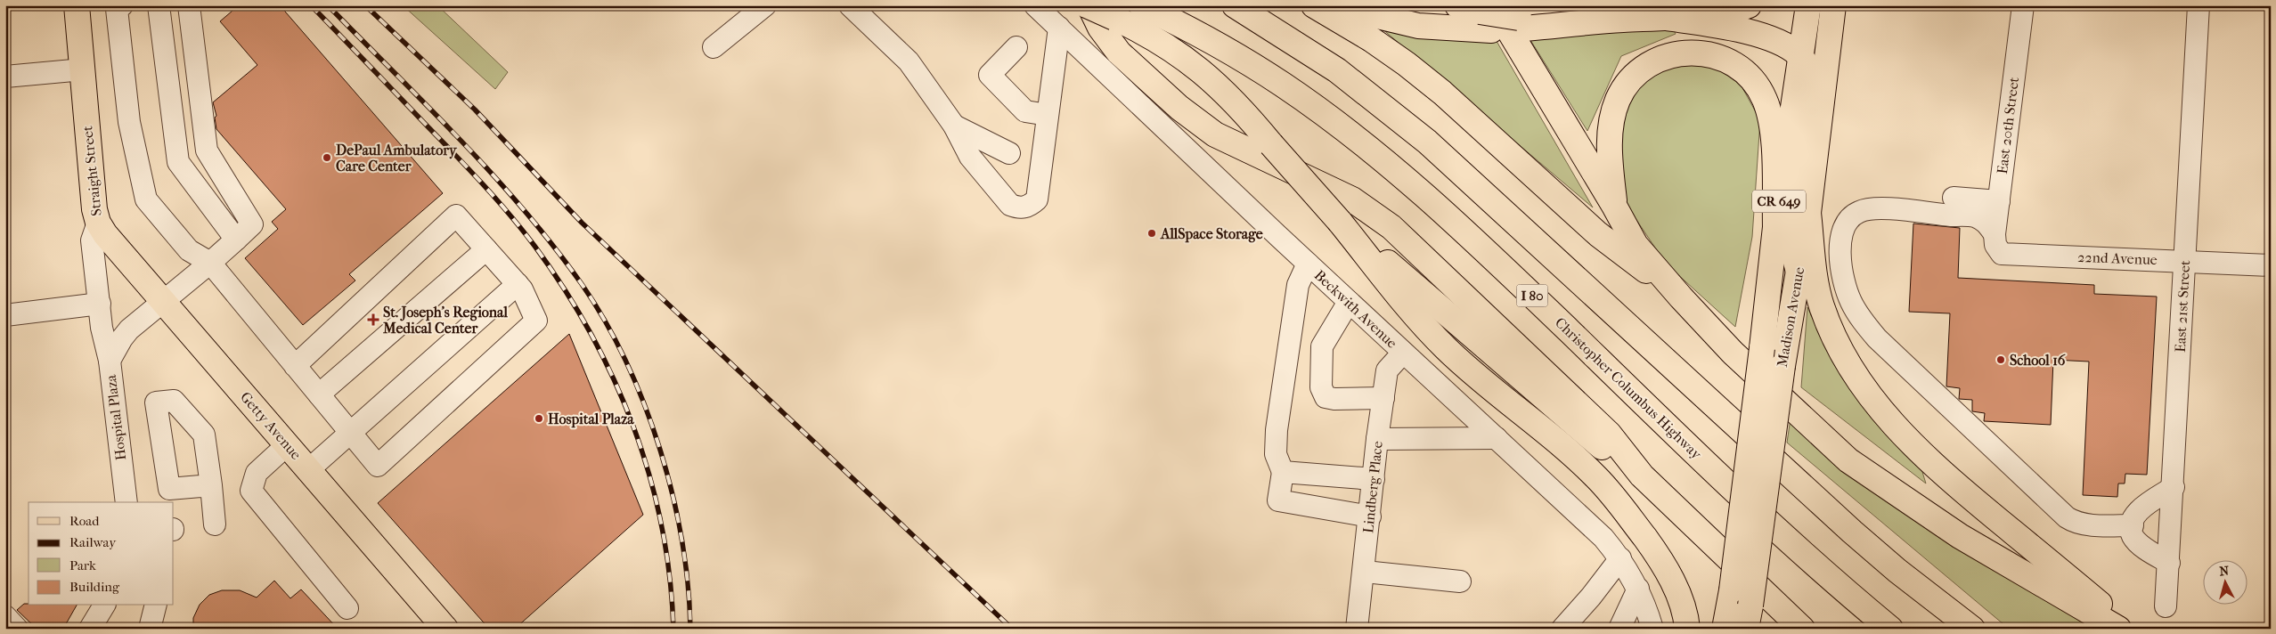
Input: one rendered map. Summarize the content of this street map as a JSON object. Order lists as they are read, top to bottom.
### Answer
{
  "streets": {
    "main road": [
      "Straight Street",
      "CR 649",
      "I 80",
      "Madison Avenue",
      "Christopher Columbus Highway",
      "Getty Avenue"
    ],
    "street": [
      "East 20th Street",
      "22nd Avenue",
      "East 21st Street",
      "Beckwith Avenue",
      "Hospital Plaza",
      "Lindberg Place"
    ]
  },
  "crossings": [
    ["East 20th Street", "22nd Avenue"],
    ["Straight Street", "Hospital Plaza"],
    ["Straight Street", "Getty Avenue"],
    ["22nd Avenue", "East 21st Street"],
    ["Beckwith Avenue", "Lindberg Place"],
    ["Hospital Plaza", "Getty Avenue"]
  ],
  "places": {
    "other": [
      "DePaul Ambulatory Care Center",
      "AllSpace Storage",
      "School 16",
      "Hospital Plaza"
    ],
    "health": ["St. Joseph’s Regional Medical Center"]
  },
  "legend": [
    "Road",
    "Railway",
    "Park",
    "Building"
  ],
  "north": "top"
}
